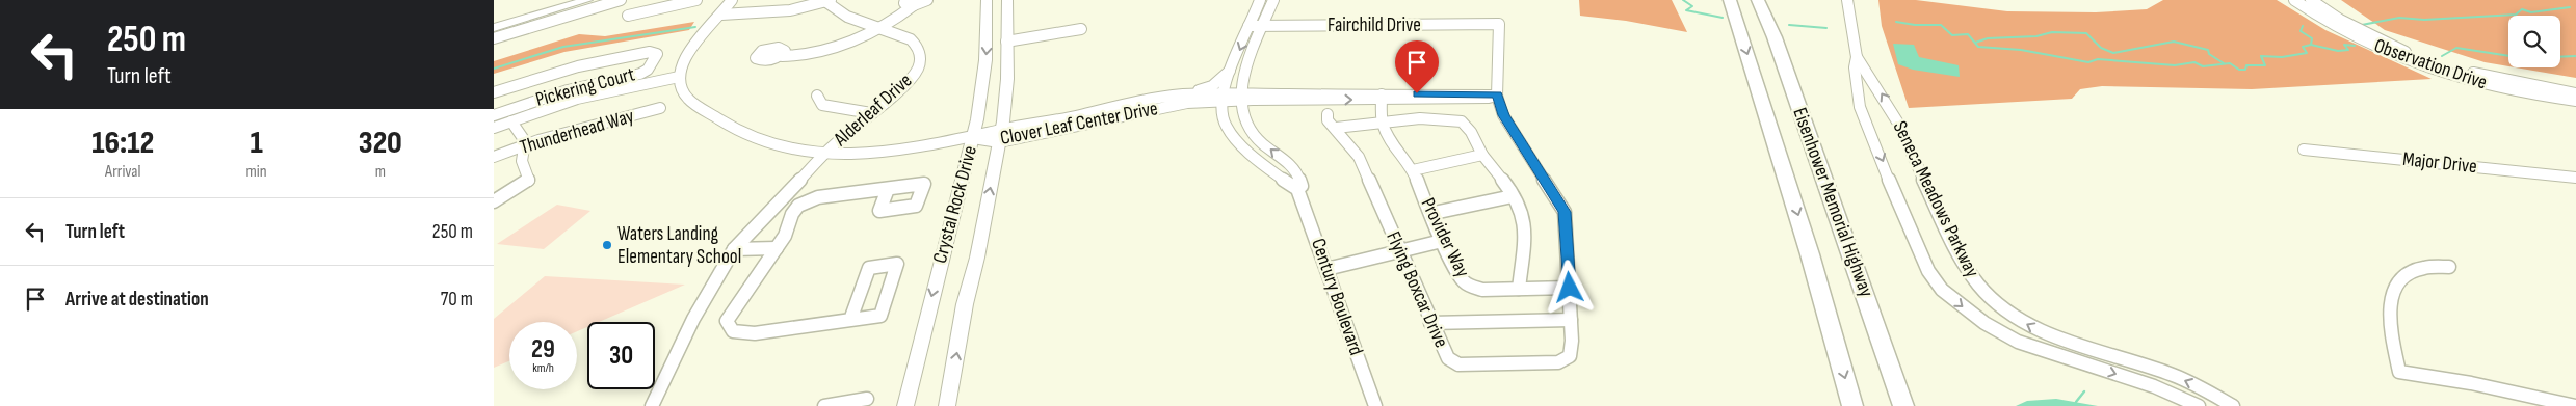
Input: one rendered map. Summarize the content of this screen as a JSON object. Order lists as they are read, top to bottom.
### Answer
{
  "streets": {
    "highway": ["Eisenhower Memorial Highway"],
    "main road": ["Crystal Rock Drive"],
    "street": [
      "Fairchild Drive",
      "Observation Drive",
      "Pickering Court",
      "Alderleaf Drive",
      "Clover Leaf Center Drive",
      "Thunderhead Way",
      "Major Drive",
      "Seneca Meadows Parkway",
      "Provider Way",
      "Flying Boxcar Drive",
      "Century Boulevard"
    ]
  },
  "crossings": [
    ["Fairchild Drive", "Clover Leaf Center Drive"],
    ["Alderleaf Drive", "Clover Leaf Center Drive"],
    ["Clover Leaf Center Drive", "Crystal Rock Drive"],
    ["Clover Leaf Center Drive", "Century Boulevard"]
  ],
  "places": ["Waters Landing Elementary School"],
  "page": {
    "turn": ["250 m", "Turn left"],
    "eta": [
      "16:12",
      "Arrival",
      "1",
      "min",
      "320",
      "m"
    ],
    "list": [
      {
        "name": "Turn left",
        "value": "250 m"
      },
      {
        "name": "Arrive at destination",
        "value": "70 m"
      }
    ],
    "speed": "29 km/h",
    "limit": "30"
  }
}
